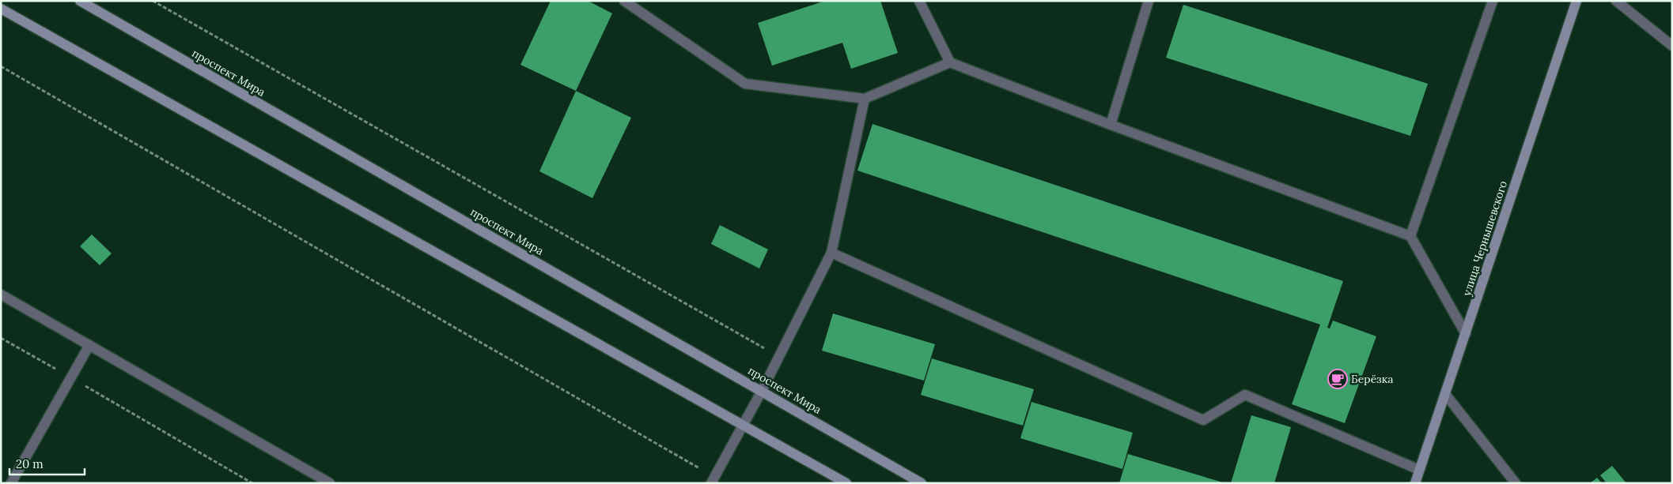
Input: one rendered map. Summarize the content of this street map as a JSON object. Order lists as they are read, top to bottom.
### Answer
{
  "streets": {
    "main road": ["проспект Мира", "улица Чернышевского"]
  },
  "places": {
    "cafe": ["Берёзка"]
  },
  "scale_bar": "20 m"
}
